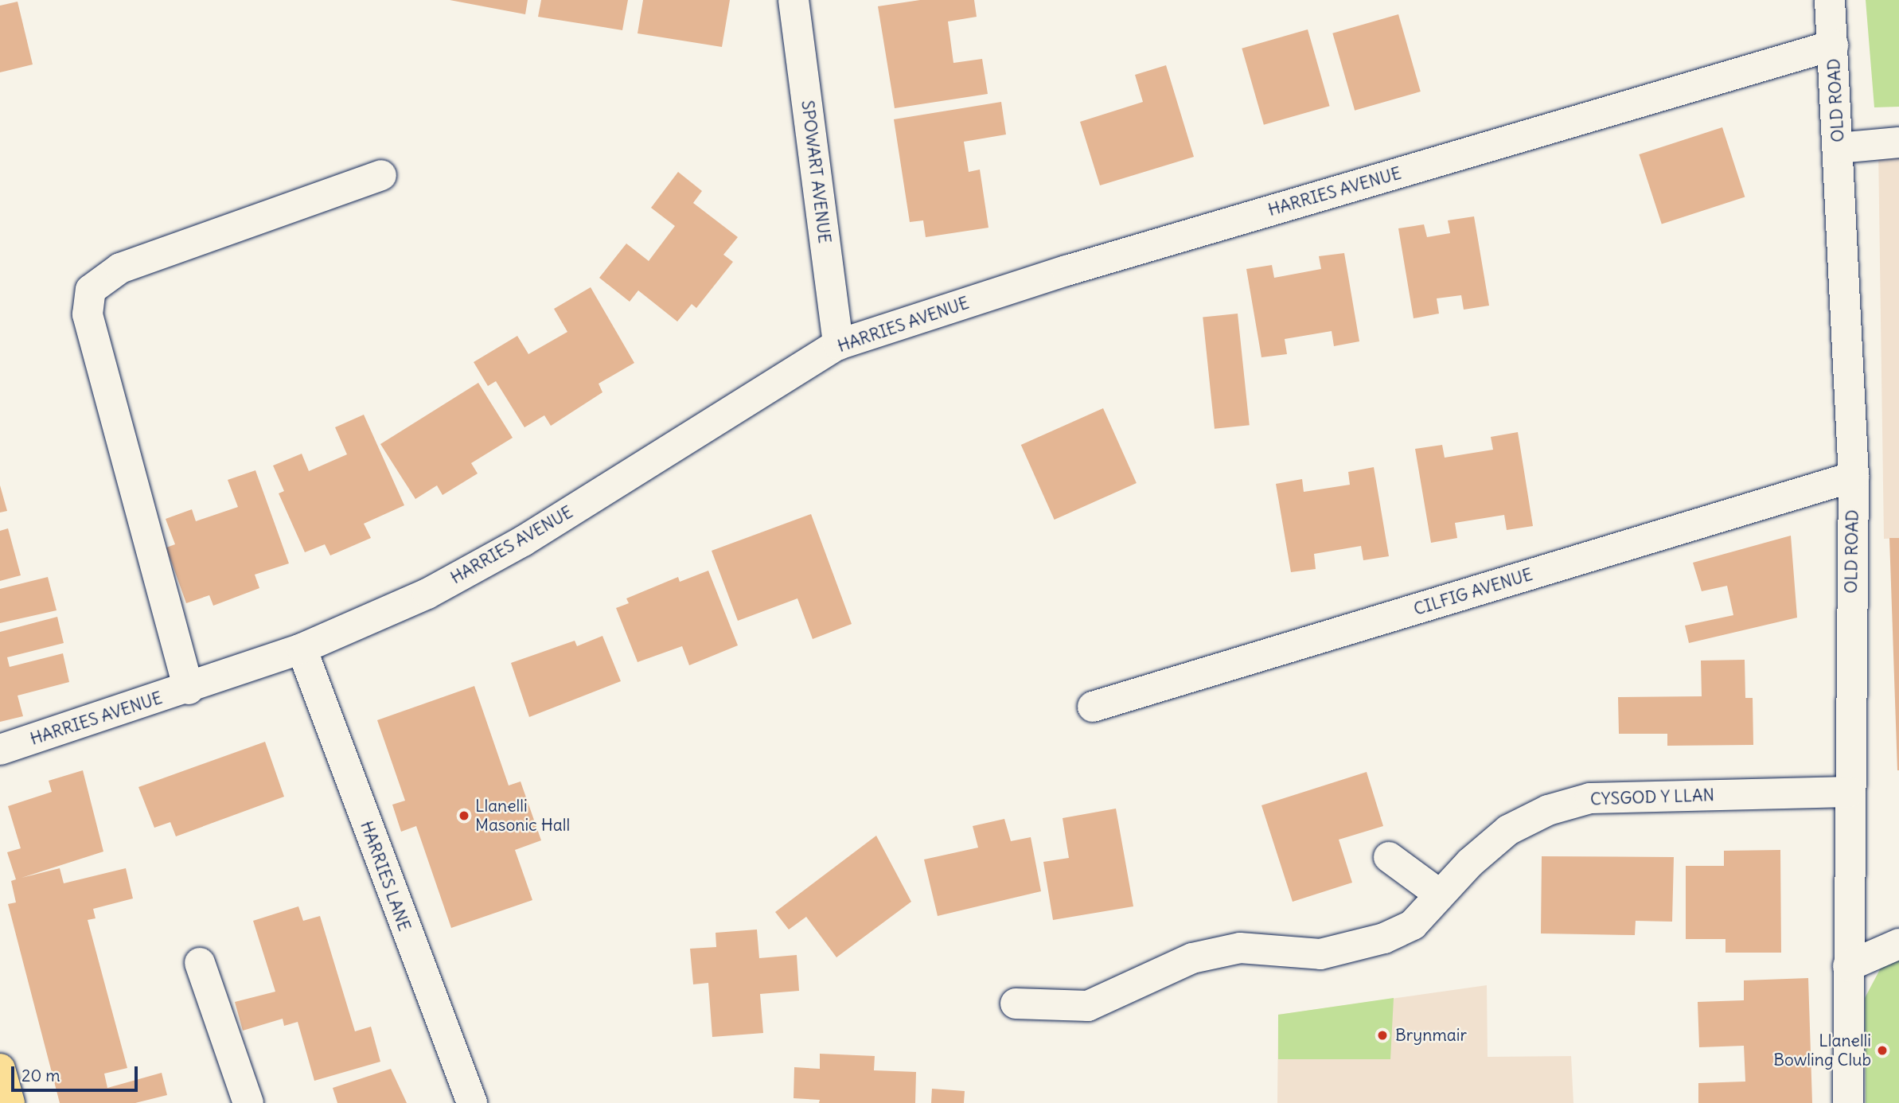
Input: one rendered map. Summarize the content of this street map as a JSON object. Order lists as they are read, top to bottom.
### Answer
{
  "streets": {
    "street": [
      "OLD ROAD",
      "SPOWART AVENUE",
      "HARRIES AVENUE",
      "CILFIG AVENUE",
      "CYSGOD Y LLAN",
      "HARRIES LANE"
    ]
  },
  "crossings": [
    ["OLD ROAD", "HARRIES AVENUE"],
    ["OLD ROAD", "CILFIG AVENUE"],
    ["OLD ROAD", "CYSGOD Y LLAN"],
    ["SPOWART AVENUE", "HARRIES AVENUE"],
    ["HARRIES AVENUE", "HARRIES LANE"]
  ],
  "places": ["Llanelli Masonic Hall", "Brynmair", "Llanelli Bowling Club"],
  "scale_bar": "20 m"
}
